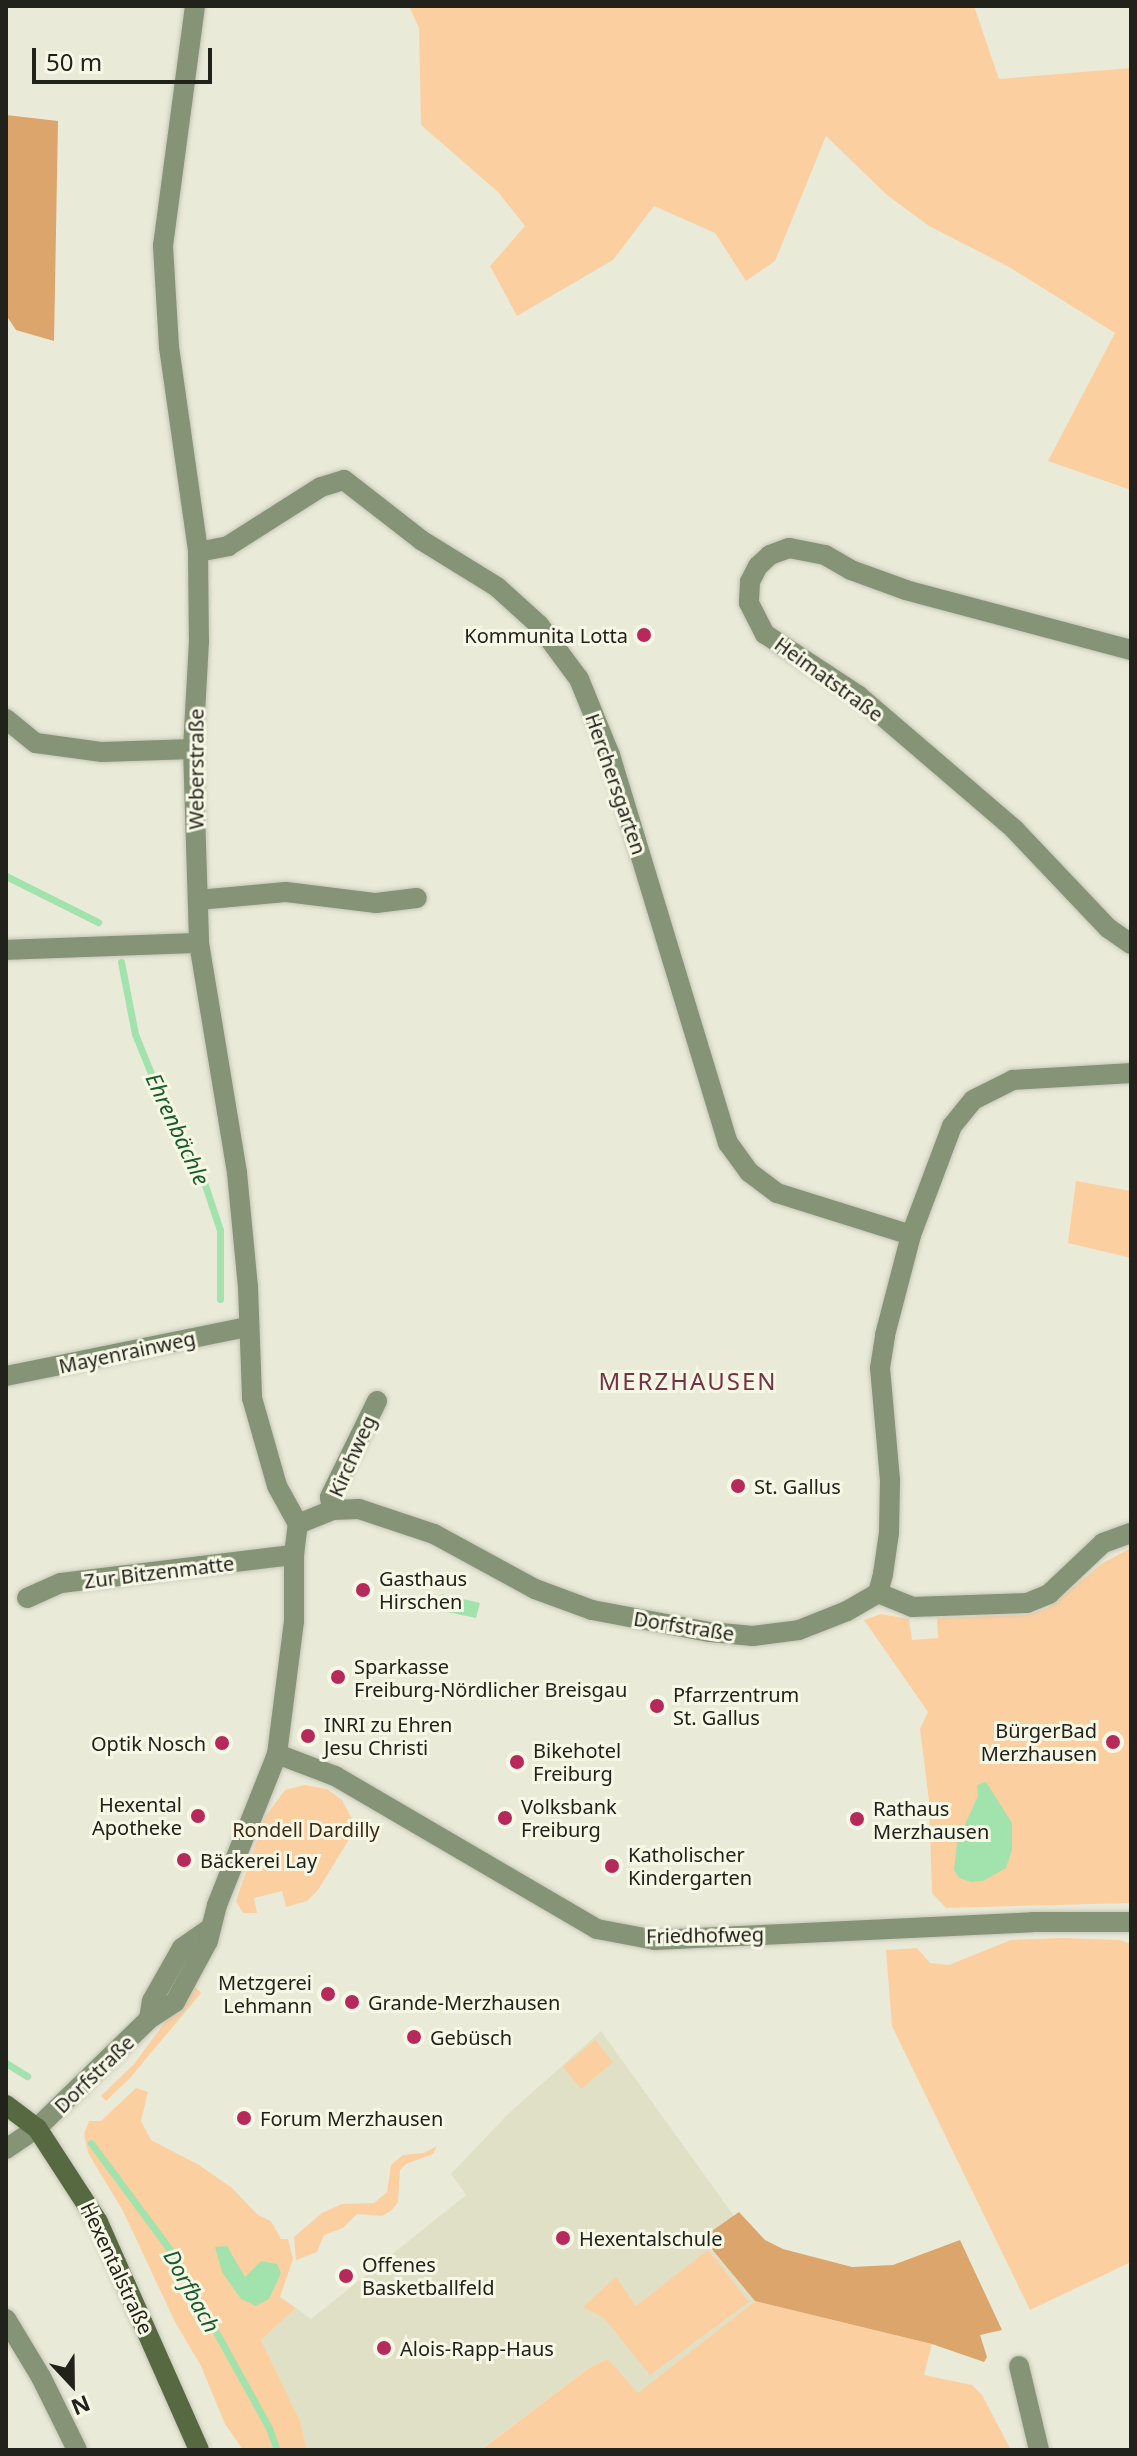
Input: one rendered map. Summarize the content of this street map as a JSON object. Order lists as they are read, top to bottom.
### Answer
{
  "streets": {
    "main road": ["Hexentalstraße"],
    "street": [
      "Heimatstraße",
      "Weberstraße",
      "Herchersgarten",
      "Mayenrainweg",
      "Kirchweg",
      "Zur Bitzenmatte",
      "Dorfstraße",
      "Friedhofweg"
    ]
  },
  "crossings": [
    ["Weberstraße", "Herchersgarten"],
    ["Weberstraße", "Mayenrainweg"],
    ["Weberstraße", "Dorfstraße"],
    ["Kirchweg", "Dorfstraße"],
    ["Zur Bitzenmatte", "Dorfstraße"],
    ["Dorfstraße", "Friedhofweg"],
    ["Dorfstraße", "Hexentalstraße"]
  ],
  "districts": ["MERZHAUSEN"],
  "water": ["Ehrenbächle", "Dorfbach"],
  "parks": ["Rondell Dardilly"],
  "places": [
    "Kommunita Lotta",
    "St. Gallus",
    "Gasthaus Hirschen",
    "Sparkasse Freiburg-Nördlicher Breisgau",
    "Pfarrzentrum St. Gallus",
    "INRI zu Ehren Jesu Christi",
    "BürgerBad Merzhausen",
    "Optik Nosch",
    "Bikehotel Freiburg",
    "Hexental Apotheke",
    "Volksbank Freiburg",
    "Rathaus Merzhausen",
    "Bäckerei Lay",
    "Katholischer Kindergarten",
    "Metzgerei Lehmann",
    "Grande-Merzhausen",
    "Gebüsch",
    "Forum Merzhausen",
    "Hexentalschule",
    "Offenes Basketballfeld",
    "Alois-Rapp-Haus"
  ],
  "scale_bar": "50 m",
  "north": "bottom"
}
